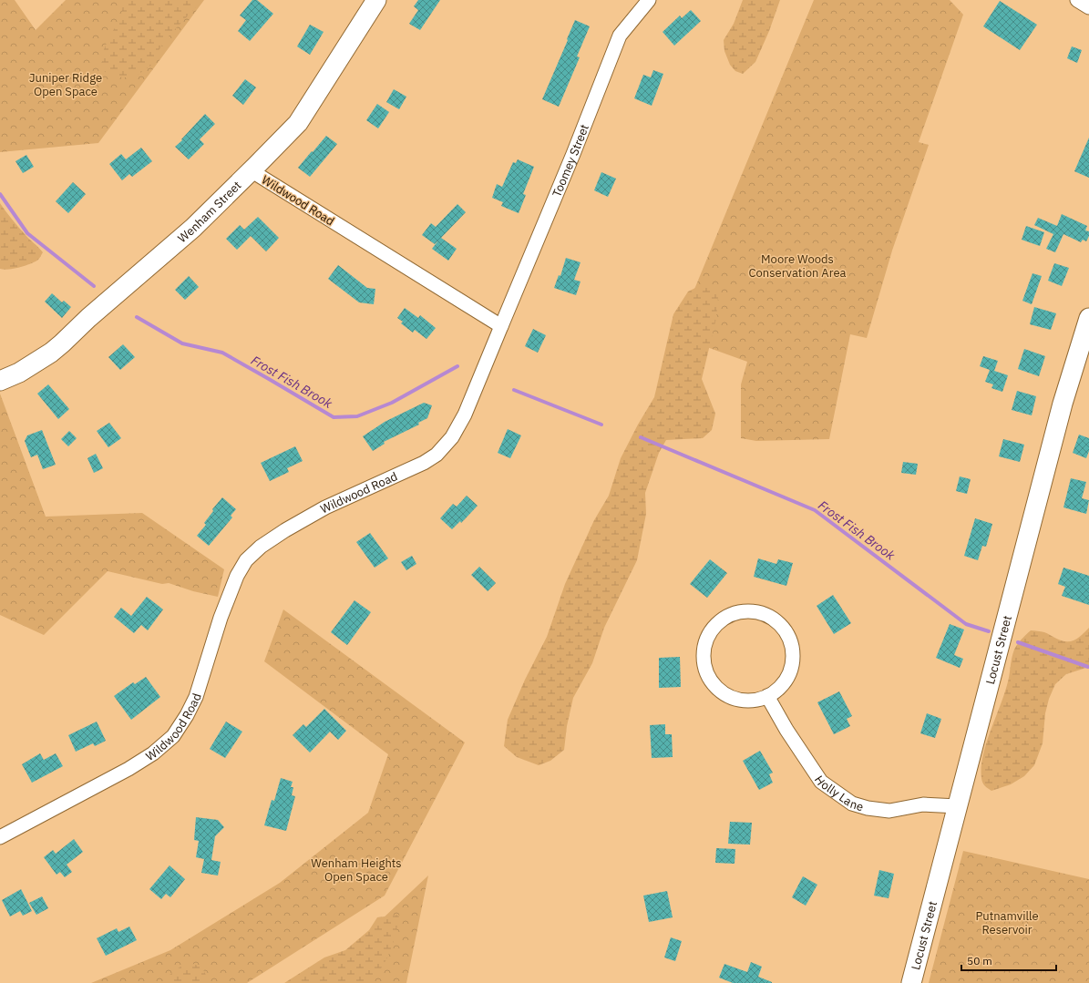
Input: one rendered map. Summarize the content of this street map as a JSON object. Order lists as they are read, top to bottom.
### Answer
{
  "streets": {
    "main road": ["Wenham Street", "Locust Street"],
    "street": ["Toomey Street", "Wildwood Road", "Holly Lane"]
  },
  "crossings": [
    ["Toomey Street", "Wildwood Road"],
    ["Wildwood Road", "Wenham Street"],
    ["Locust Street", "Holly Lane"]
  ],
  "water": ["Frost Fish Brook"],
  "parks": [
    "Juniper Ridge Open Space",
    "Moore Woods Conservation Area",
    "Wenham Heights Open Space",
    "Putnamville Reservoir"
  ],
  "scale_bar": "50 m"
}
